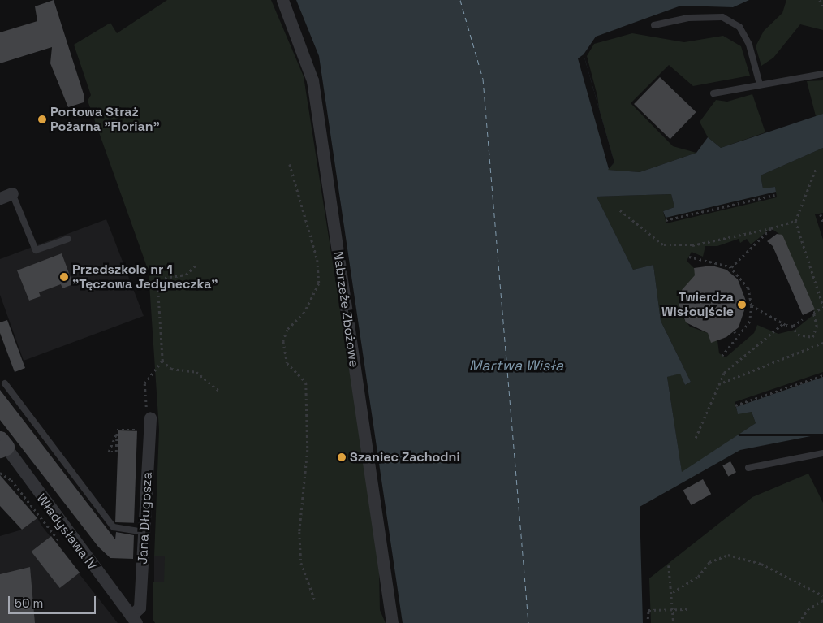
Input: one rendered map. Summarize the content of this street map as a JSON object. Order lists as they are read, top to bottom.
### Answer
{
  "streets": {
    "street": ["Nabrzeże Zbożowe", "Jana Długosza", "Władysława IV"]
  },
  "crossings": [
    ["Jana Długosza", "Władysława IV"]
  ],
  "water": ["Martwa Wisła"],
  "places": [
    "Portowa Straż Pożarna \"Florian\"",
    "Przedszkole nr 1 \"Tęczowa Jedyneczka\"",
    "Twierdza Wisłoujście",
    "Szaniec Zachodni"
  ],
  "scale_bar": "50 m"
}
